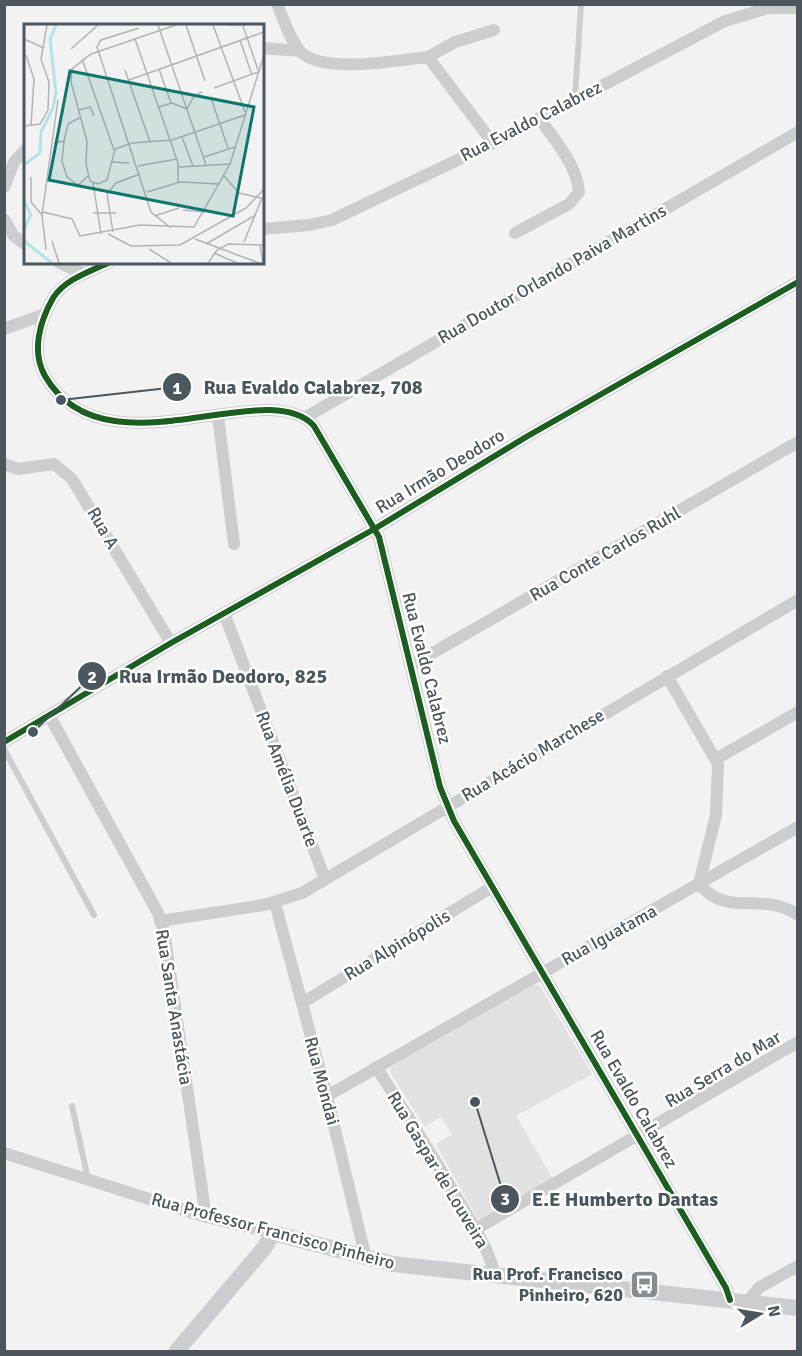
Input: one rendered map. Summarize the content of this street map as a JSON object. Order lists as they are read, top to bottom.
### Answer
{
  "streets": {
    "street": [
      "Rua Evaldo Calabrez",
      "Rua Doutor Orlando Paiva Martins",
      "Rua Irmão Deodoro",
      "Rua A",
      "Rua Conte Carlos Ruhl",
      "Rua Acácio Marchese",
      "Rua Amélia Duarte",
      "Rua Iguatama",
      "Rua Alpinópolis",
      "Rua Santa Anastácia",
      "Rua Serra do Mar",
      "Rua Mondai",
      "Rua Gaspar de Louveira",
      "Rua Professor Francisco Pinheiro"
    ]
  },
  "crossings": [
    ["Rua Evaldo Calabrez", "Rua Doutor Orlando Paiva Martins"],
    ["Rua Evaldo Calabrez", "Rua Irmão Deodoro"],
    ["Rua Evaldo Calabrez", "Rua Conte Carlos Ruhl"],
    ["Rua Evaldo Calabrez", "Rua Acácio Marchese"],
    ["Rua Evaldo Calabrez", "Rua Iguatama"],
    ["Rua Evaldo Calabrez", "Rua Alpinópolis"],
    ["Rua Evaldo Calabrez", "Rua Serra do Mar"],
    ["Rua Evaldo Calabrez", "Rua Professor Francisco Pinheiro"],
    ["Rua Irmão Deodoro", "Rua A"],
    ["Rua Irmão Deodoro", "Rua Amélia Duarte"],
    ["Rua Irmão Deodoro", "Rua Santa Anastácia"],
    ["Rua Acácio Marchese", "Rua Amélia Duarte"],
    ["Rua Acácio Marchese", "Rua Santa Anastácia"],
    ["Rua Acácio Marchese", "Rua Mondai"],
    ["Rua Iguatama", "Rua Mondai"],
    ["Rua Iguatama", "Rua Gaspar de Louveira"],
    ["Rua Alpinópolis", "Rua Mondai"],
    ["Rua Santa Anastácia", "Rua Professor Francisco Pinheiro"],
    ["Rua Serra do Mar", "Rua Gaspar de Louveira"],
    ["Rua Mondai", "Rua Professor Francisco Pinheiro"],
    ["Rua Gaspar de Louveira", "Rua Professor Francisco Pinheiro"]
  ],
  "places": {
    "other": ["Rua Evaldo Calabrez, 708", "Rua Irmão Deodoro, 825", "E.E Humberto Dantas"],
    "bus stop": ["Rua Prof. Francisco Pinheiro, 620"]
  },
  "north": "right"
}
